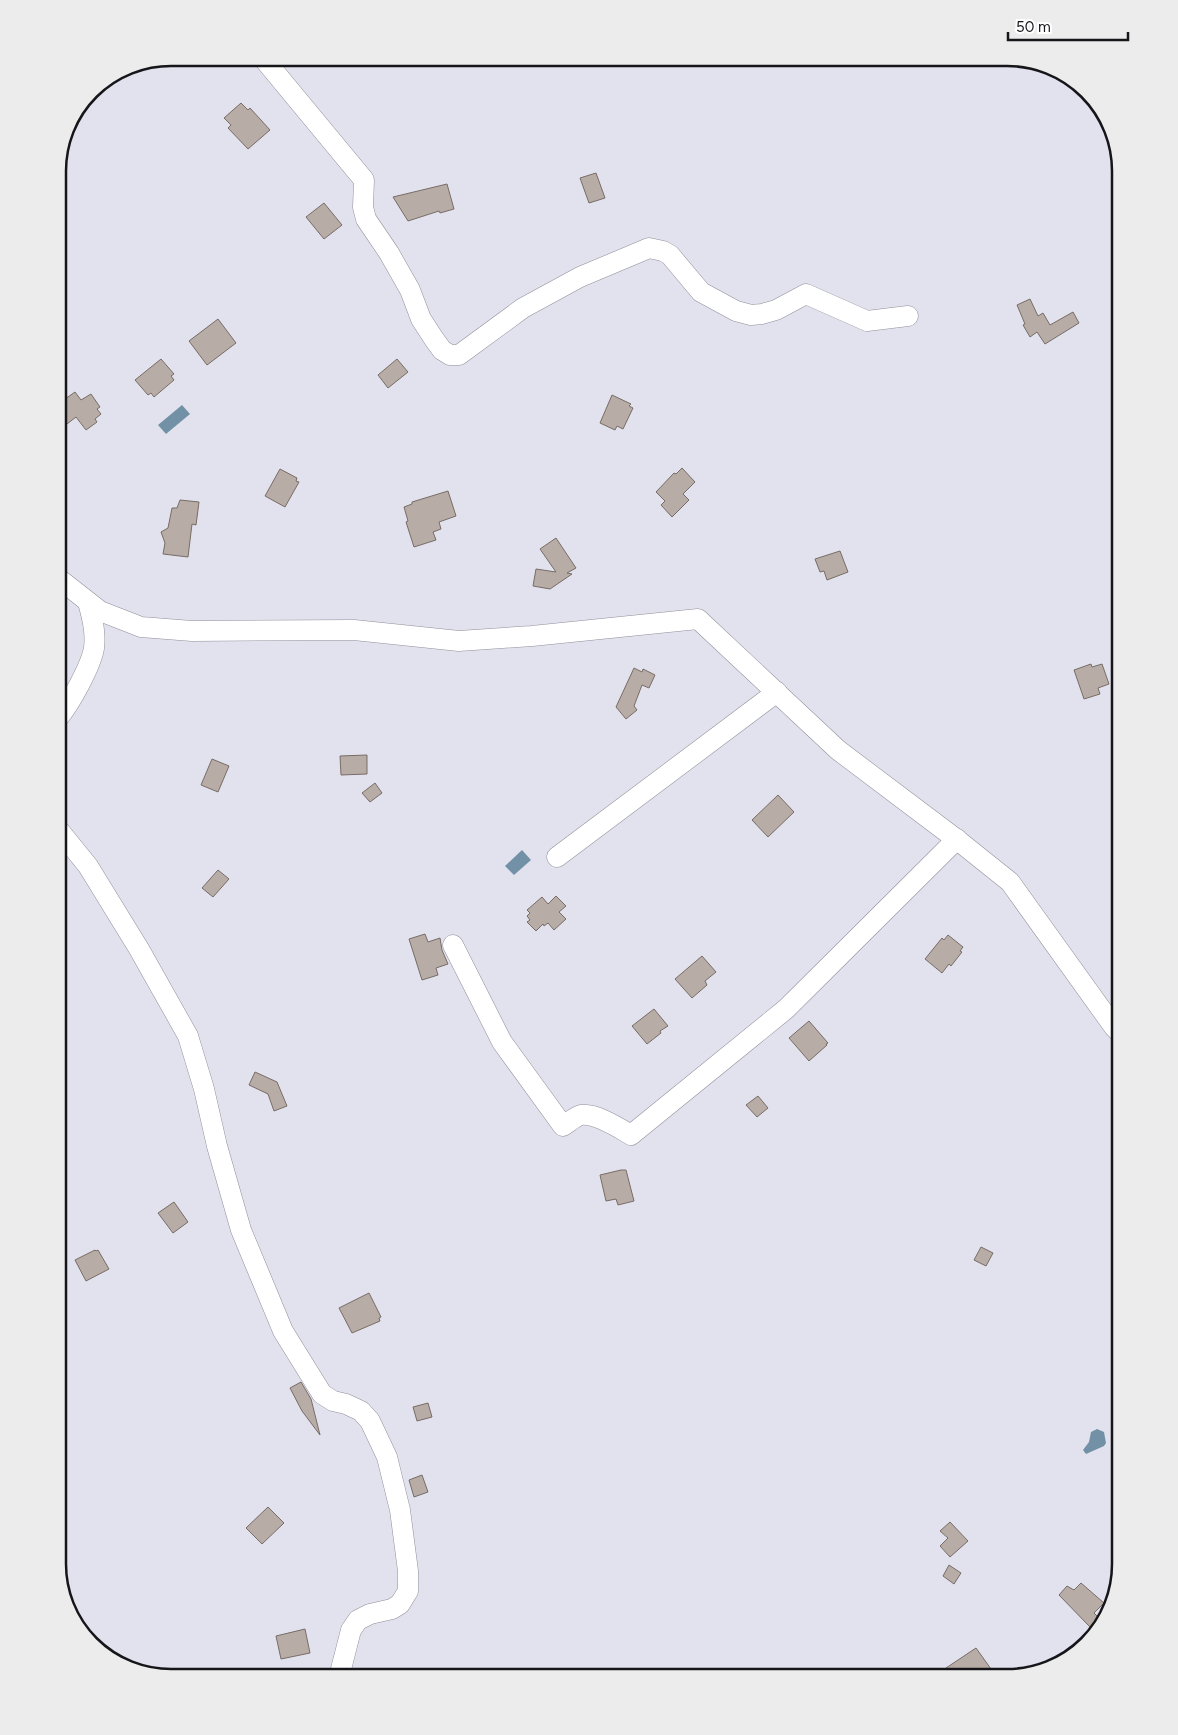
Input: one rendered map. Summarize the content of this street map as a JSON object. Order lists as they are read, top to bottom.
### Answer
{
  "scale_bar": "50 m"
}
